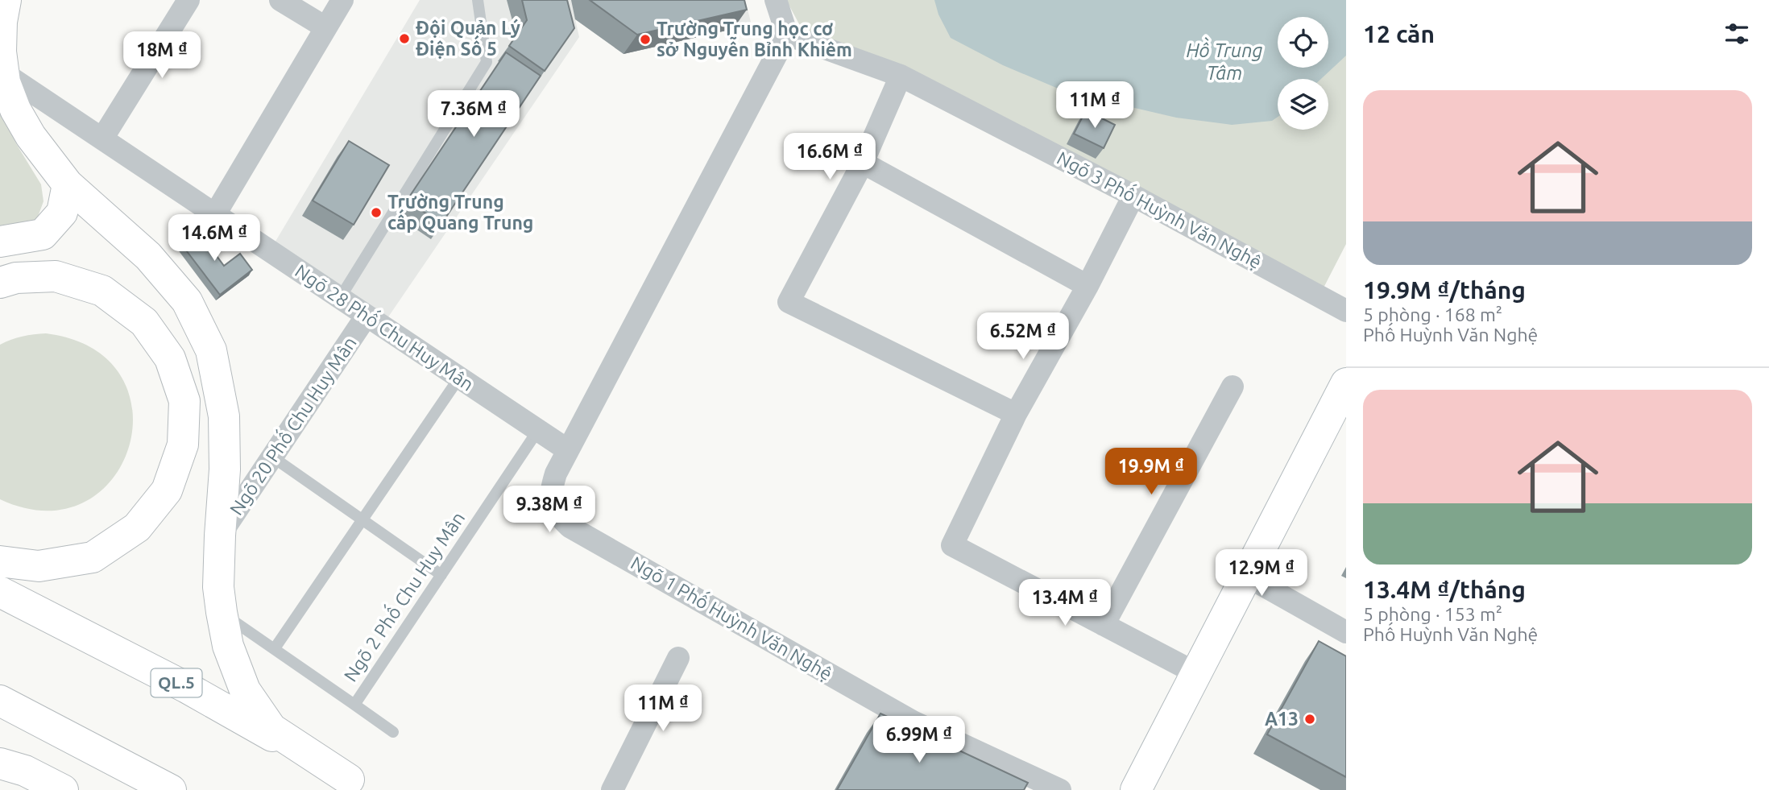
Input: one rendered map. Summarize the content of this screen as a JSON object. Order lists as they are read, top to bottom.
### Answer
{
  "streets": {
    "main road": ["QL.5"],
    "street": [
      "Ngõ 3 Phố Huỳnh Văn Nghệ",
      "Ngõ 28 Phố Chu Huy Mân",
      "Ngõ 20 Phố Chu Huy Mân",
      "Ngõ 1 Phố Huỳnh Văn Nghệ"
    ],
    "lane": ["Ngõ 2 Phố Chu Huy Mân"]
  },
  "crossings": [
    ["Ngõ 3 Phố Huỳnh Văn Nghệ", "Ngõ 1 Phố Huỳnh Văn Nghệ"],
    ["Ngõ 28 Phố Chu Huy Mân", "Ngõ 20 Phố Chu Huy Mân"],
    ["Ngõ 28 Phố Chu Huy Mân", "Ngõ 2 Phố Chu Huy Mân"],
    ["Ngõ 28 Phố Chu Huy Mân", "Ngõ 1 Phố Huỳnh Văn Nghệ"]
  ],
  "water": ["Hồ Trung Tâm"],
  "places": [
    "Đội Quản Lý Điện Số 5",
    "Trường Trung học cơ sở Nguyễn Bỉnh Khiêm",
    "Trường Trung cấp Quang Trung",
    "A13"
  ],
  "page": {
    "heading": "12 căn",
    "price": [
      "18M ₫",
      "11M ₫",
      "7.36M ₫",
      "16.6M ₫",
      "14.6M ₫",
      "6.52M ₫",
      "19.9M ₫",
      "9.38M ₫",
      "12.9M ₫",
      "13.4M ₫",
      "11M ₫",
      "6.99M ₫"
    ],
    "list": [
      {
        "name": "19.9M ₫/tháng",
        "note": "5 phòng · 168 m² · Phố Huỳnh Văn Nghệ"
      },
      {
        "name": "13.4M ₫/tháng",
        "note": "5 phòng · 153 m² · Phố Huỳnh Văn Nghệ"
      }
    ]
  }
}
